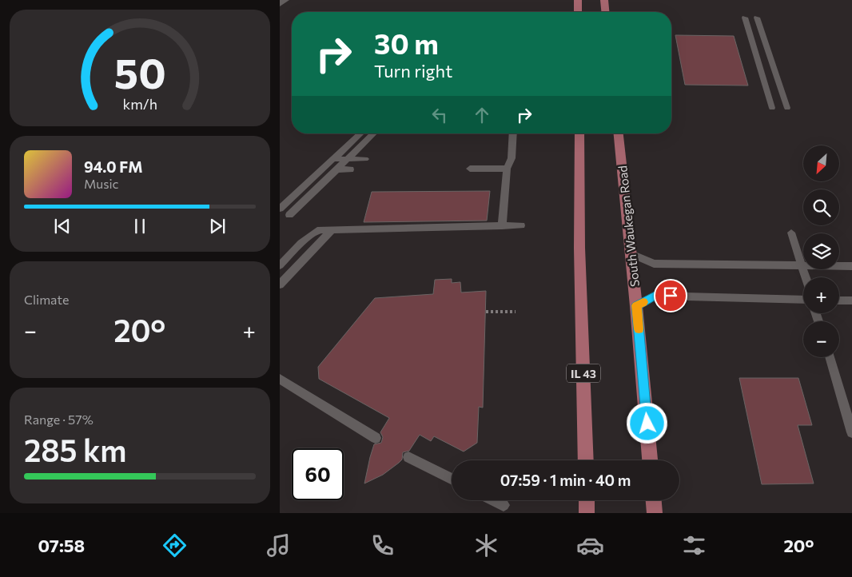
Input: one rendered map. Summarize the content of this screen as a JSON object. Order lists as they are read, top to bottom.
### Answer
{
  "streets": {
    "main road": ["South Waukegan Road", "IL 43"]
  },
  "north": "bottom left",
  "page": {
    "turn": ["30 m", "Turn right"],
    "map_buttons": ["+", "−"],
    "song": ["94.0 FM", "Music"],
    "tile": [
      "Climate",
      ["Range · 57%", "285 km"]
    ],
    "heat": ["−", "20°", "+"],
    "limit": "60",
    "trip": "07:59 · 1 min · 40 m",
    "tabs": ["07:58", "20°"],
    "gauge": ["50", "km/h"]
  }
}
